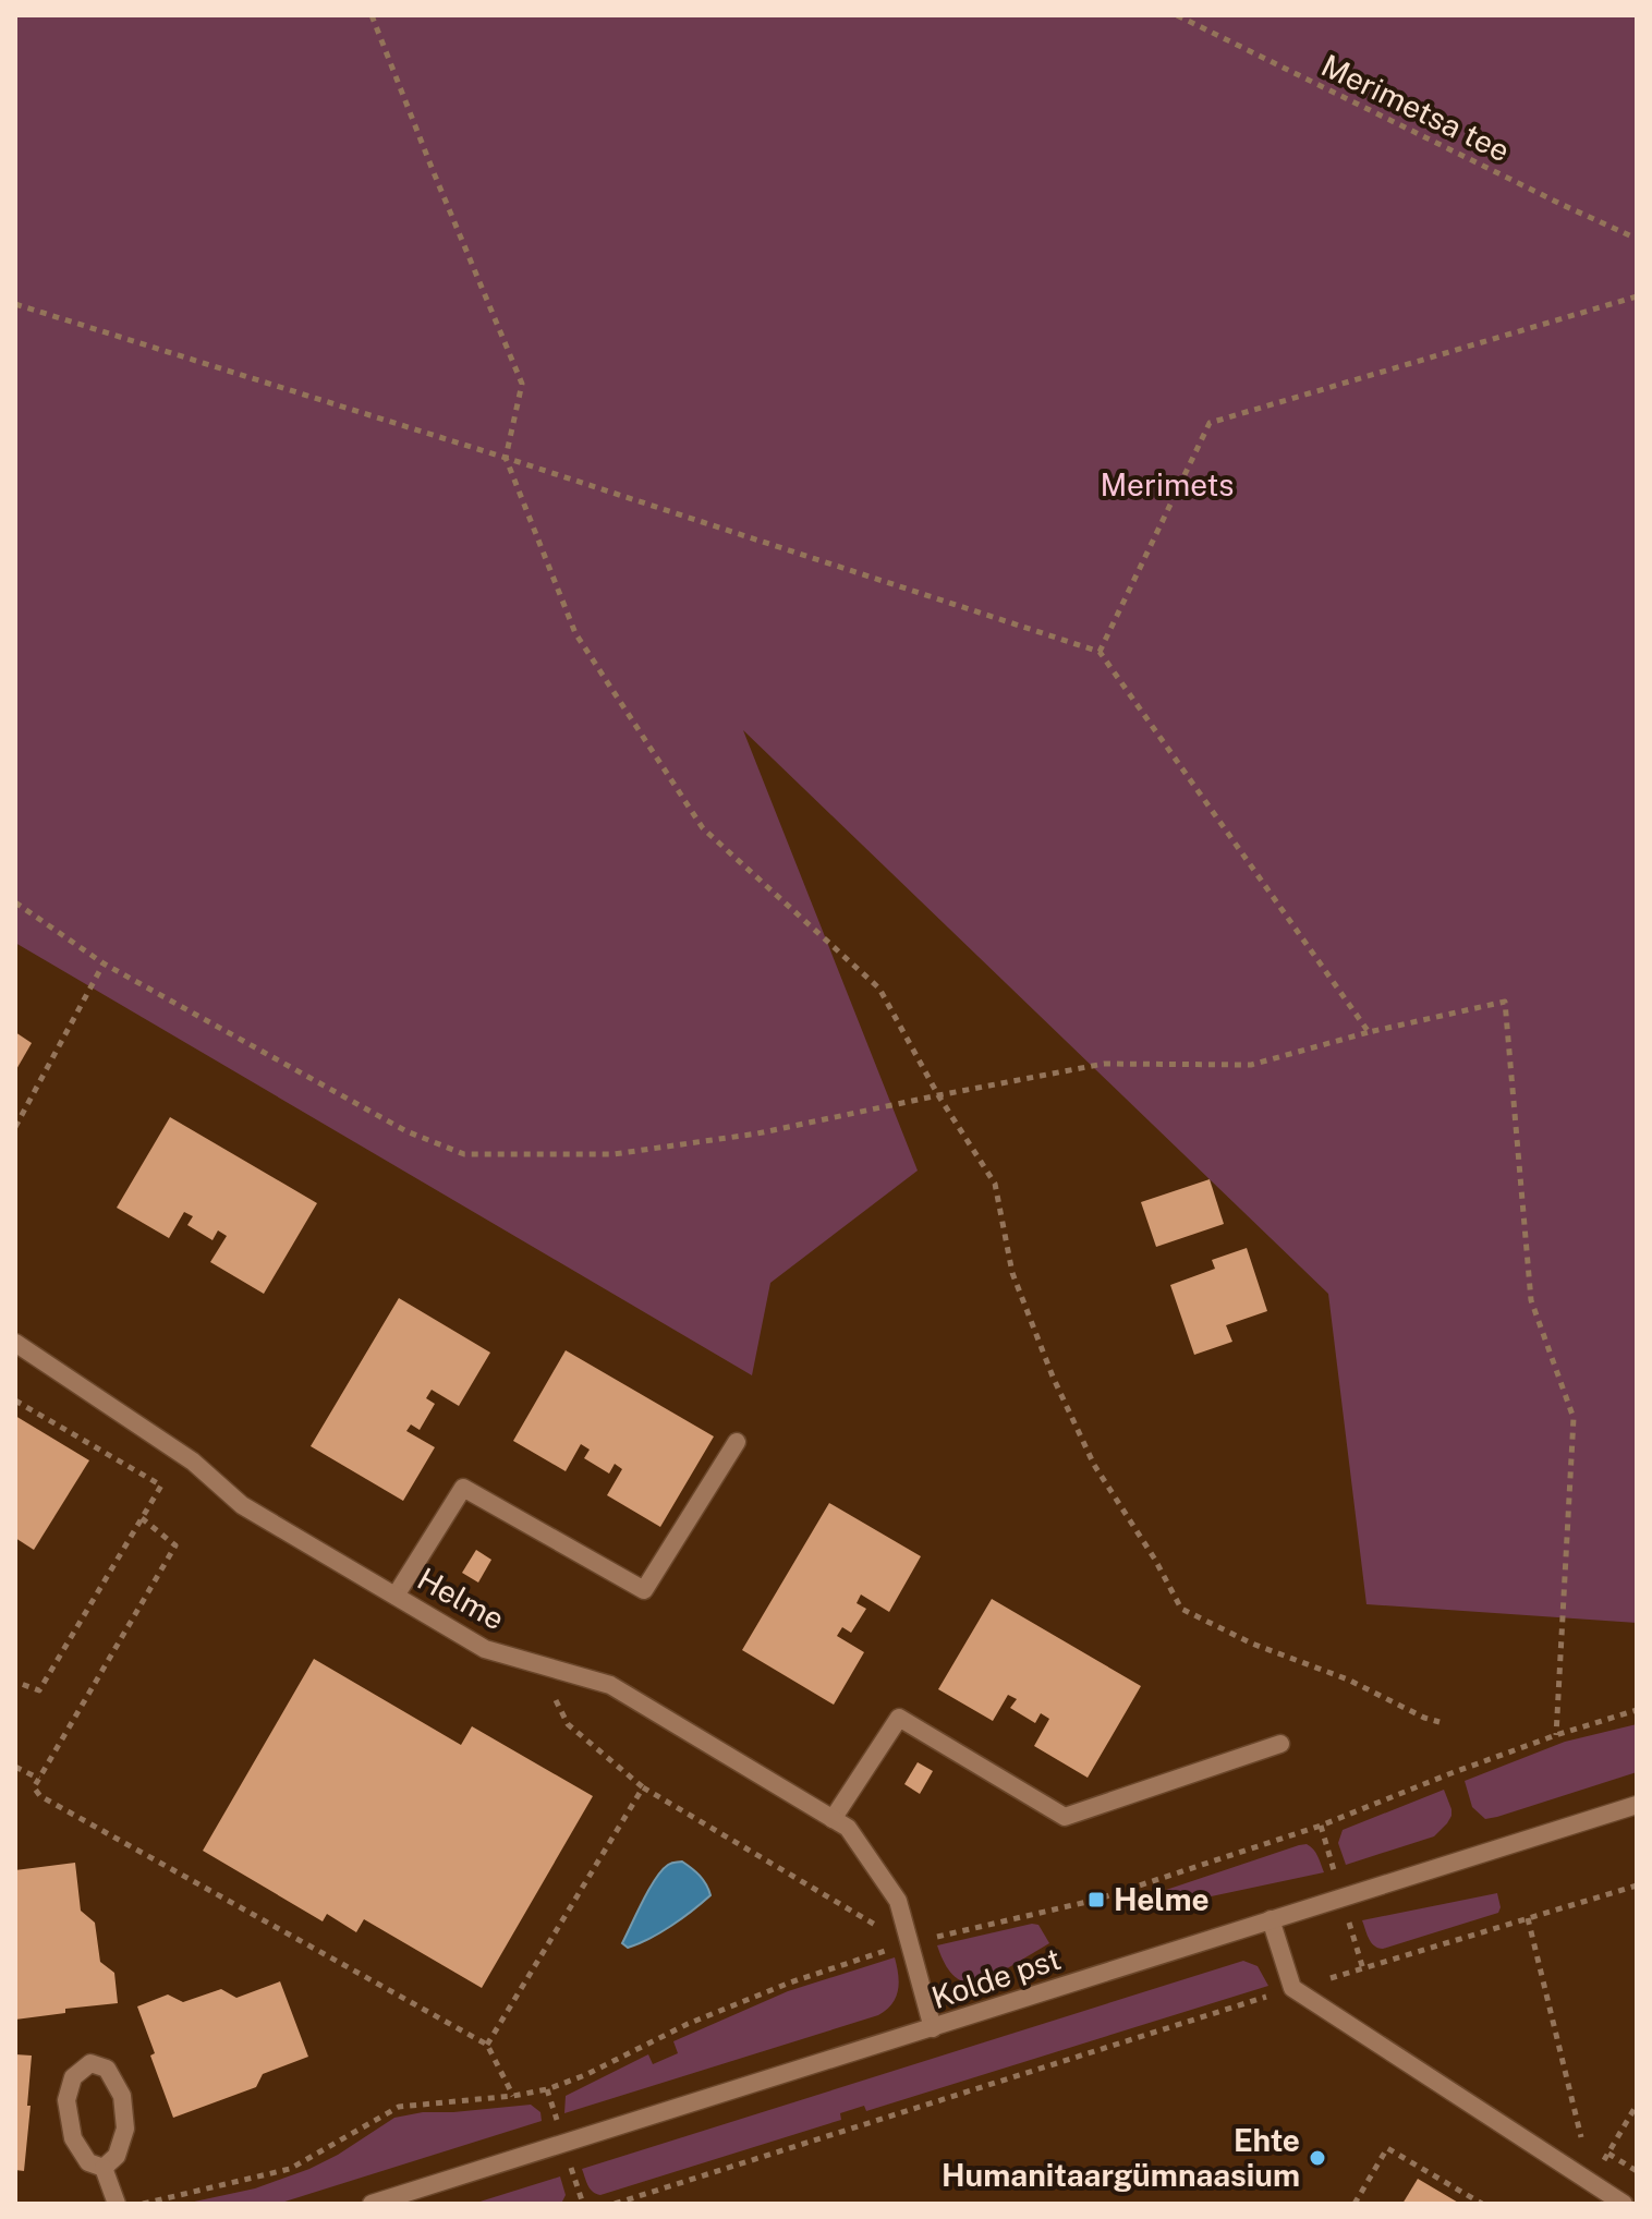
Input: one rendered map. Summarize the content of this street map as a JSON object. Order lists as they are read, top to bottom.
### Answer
{
  "streets": {
    "street": ["Helme", "Kolde pst"],
    "path": ["Merimetsa tee"]
  },
  "crossings": [
    ["Helme", "Kolde pst"]
  ],
  "parks": ["Merimets"],
  "places": {
    "transit": ["Helme"],
    "other": ["Ehte Humanitaargümnaasium"]
  }
}
